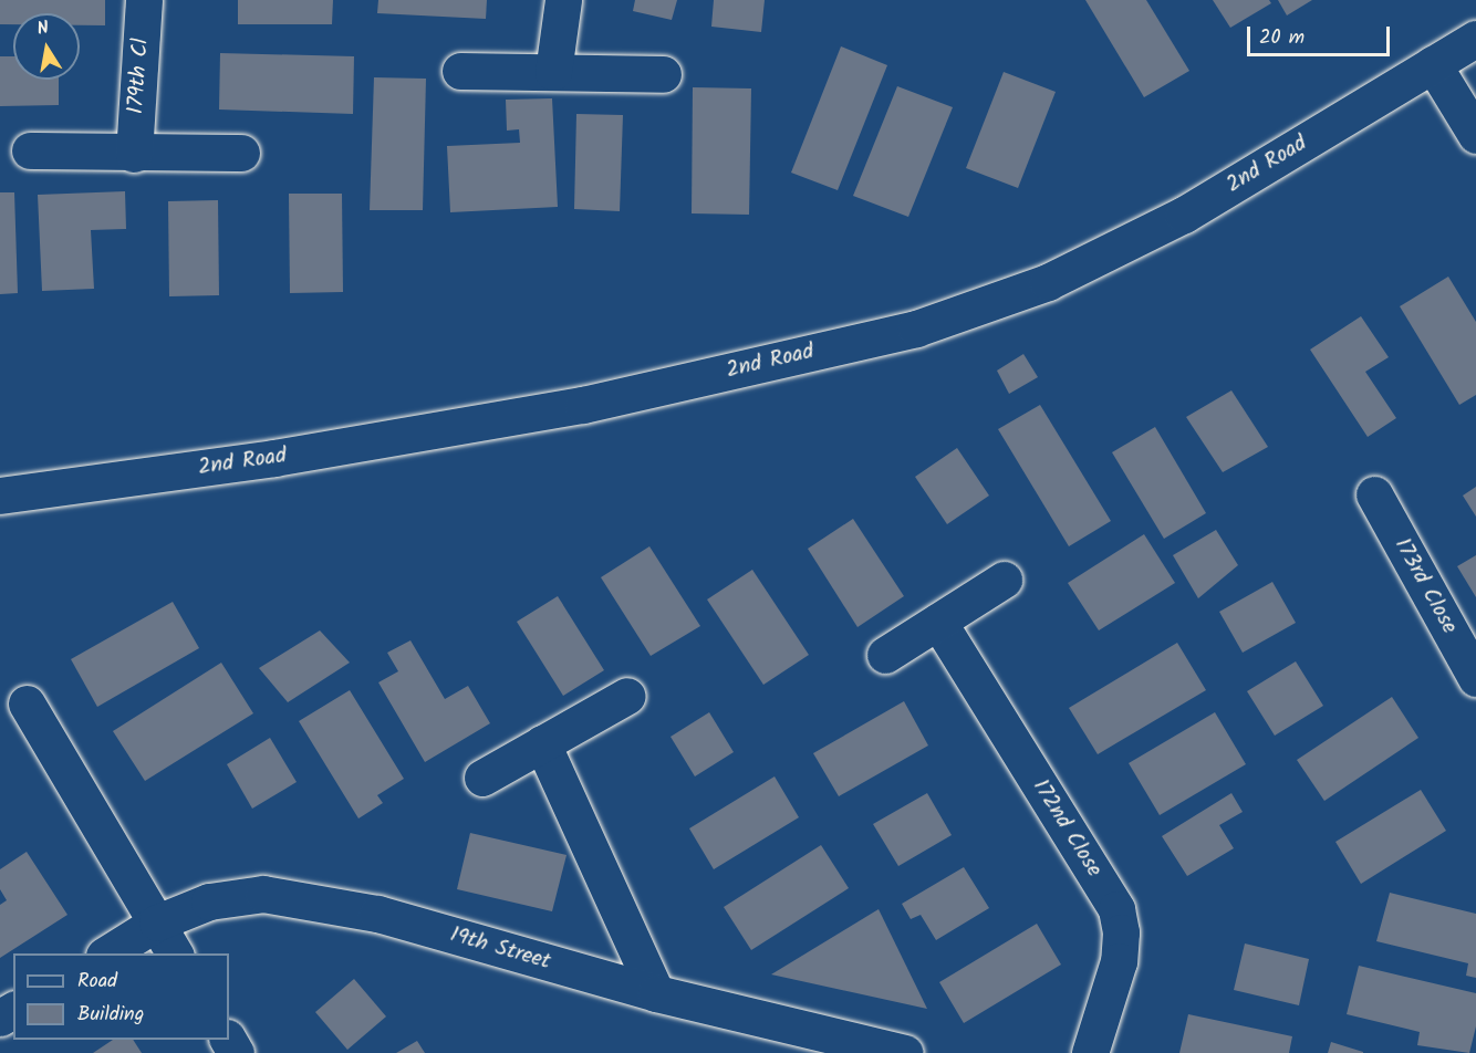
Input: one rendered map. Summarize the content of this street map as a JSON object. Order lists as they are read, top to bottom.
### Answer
{
  "streets": {
    "street": [
      "179th Cl",
      "2nd Road",
      "173rd Close",
      "172nd Close",
      "19th Street"
    ]
  },
  "legend": ["Road", "Building"],
  "scale_bar": "20 m",
  "north": "top"
}
